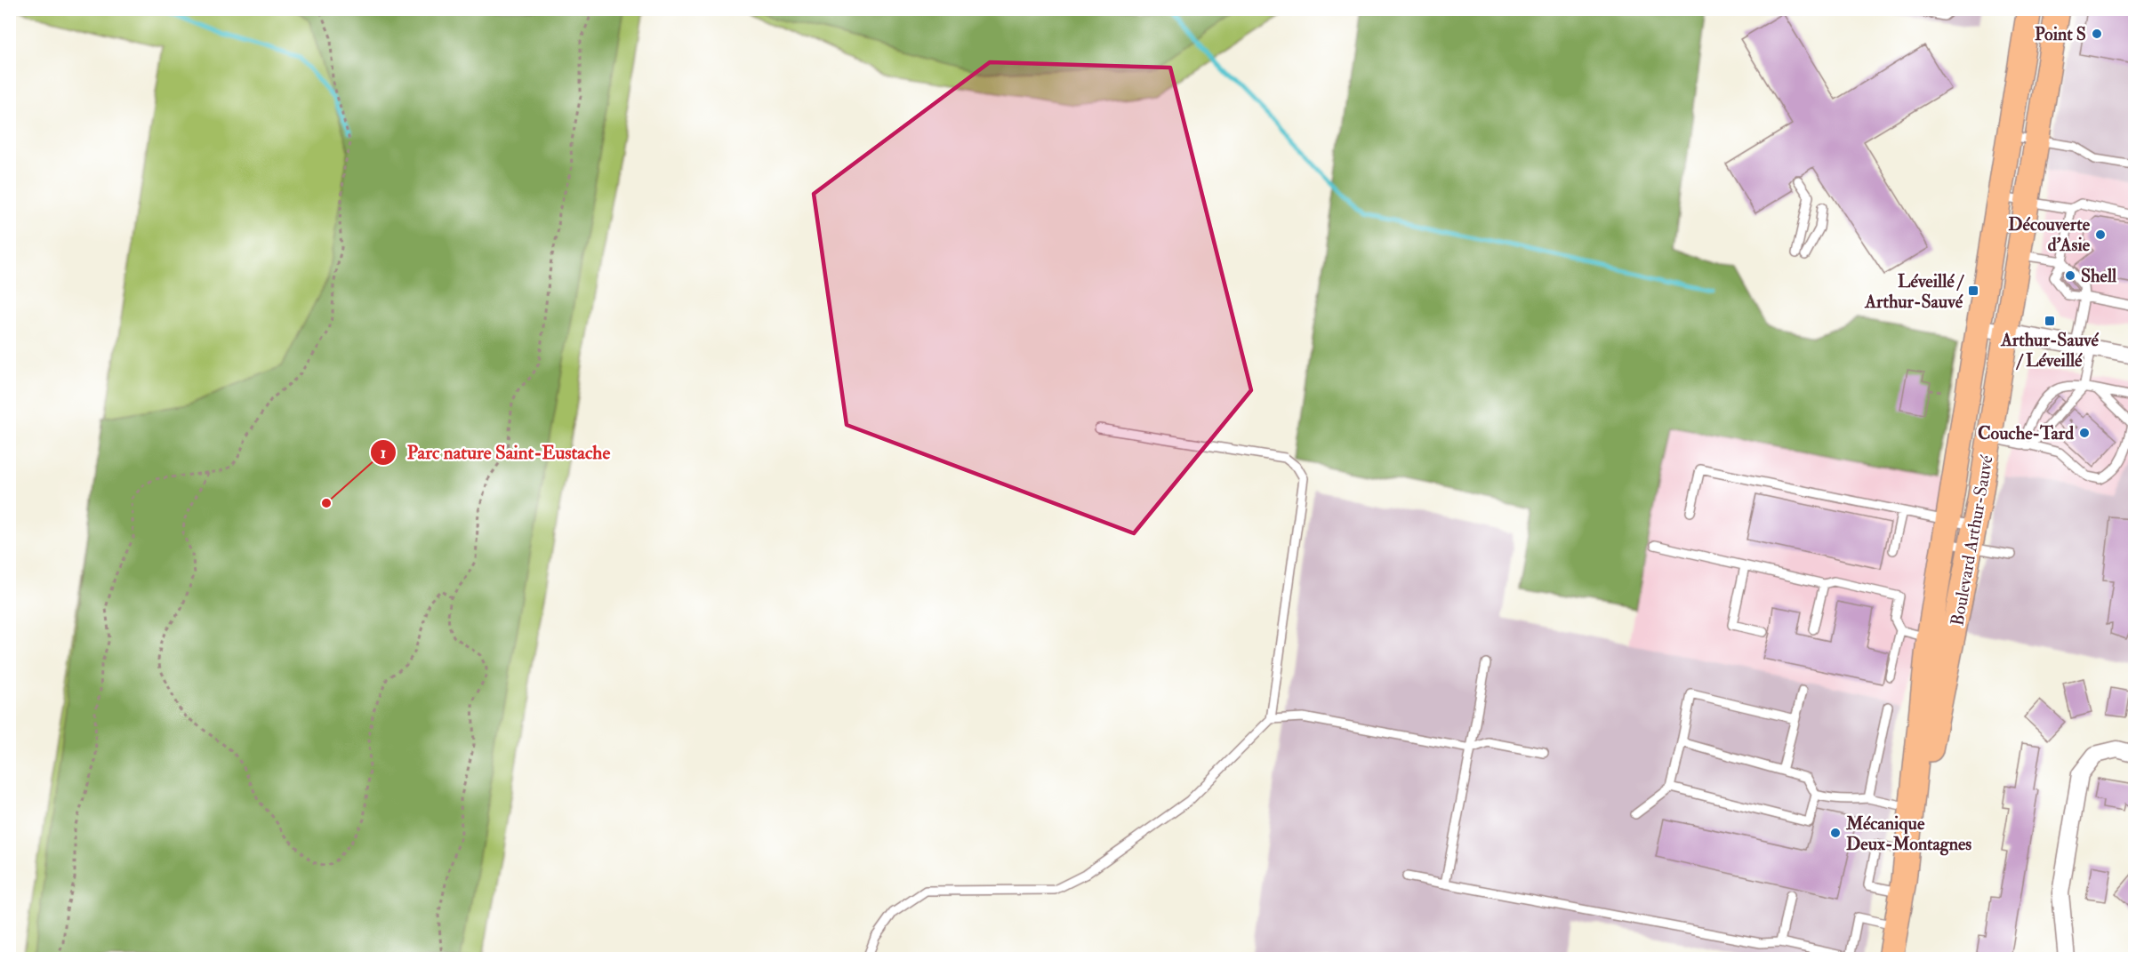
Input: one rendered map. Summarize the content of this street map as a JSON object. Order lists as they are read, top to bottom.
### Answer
{
  "streets": {
    "main road": ["Boulevard Arthur-Sauvé"]
  },
  "places": {
    "other": [
      "Point S",
      "Découverte d'Asie",
      "Shell",
      "Couche-Tard",
      "Parc nature Saint-Eustache",
      "Mécanique Deux-Montagnes"
    ],
    "transit": ["Léveillé / Arthur-Sauvé", "Arthur-Sauvé / Léveillé"]
  }
}
